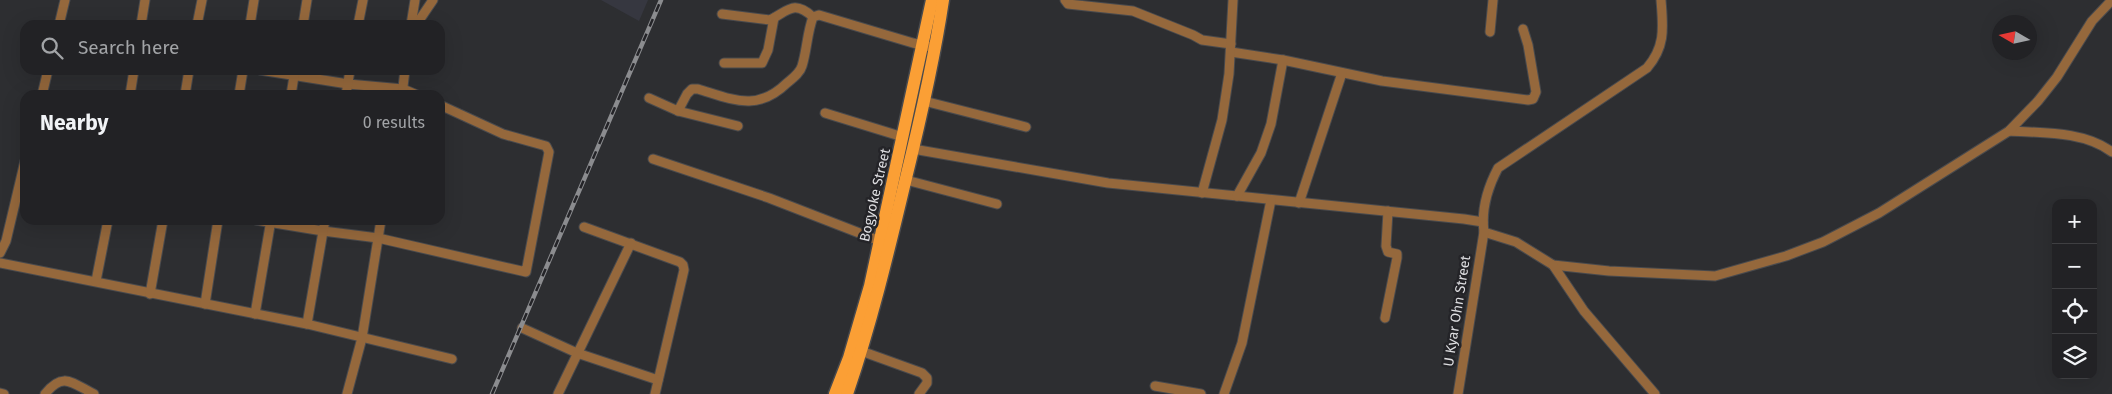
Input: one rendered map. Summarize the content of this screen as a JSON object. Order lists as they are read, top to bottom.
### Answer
{
  "streets": {
    "main road": ["Bogyoke Street"],
    "street": ["U Kyar Ohn Street"]
  },
  "north": "left",
  "page": {
    "search": "Search here",
    "heading": ["Nearby", "0 results"],
    "map_buttons": ["+", "−"]
  }
}
